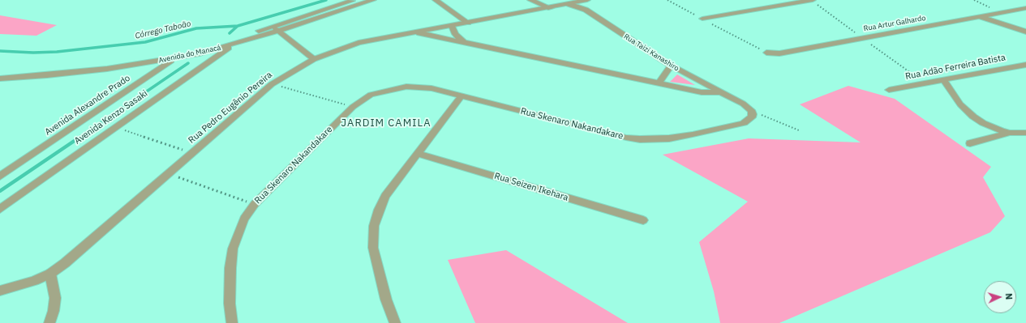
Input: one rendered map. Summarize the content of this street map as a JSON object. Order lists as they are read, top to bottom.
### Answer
{
  "streets": {
    "street": [
      "Rua Artur Galhardo",
      "Rua Taizi Kanashiro",
      "Avenida do Manacá",
      "Rua Adão Ferreira Batista",
      "Avenida Alexandre Prado",
      "Rua Pedro Eugênio Pereira",
      "Avenida Kenzo Sasaki",
      "Rua Skenaro Nakandakare",
      "Rua Seizen Ikehara"
    ]
  },
  "crossings": [
    ["Rua Taizi Kanashiro", "Rua Pedro Eugênio Pereira"],
    ["Avenida do Manacá", "Avenida Alexandre Prado"],
    ["Avenida do Manacá", "Avenida Kenzo Sasaki"]
  ],
  "districts": ["JARDIM CAMILA"],
  "water": ["Córrego Taboão"],
  "north": "right"
}
